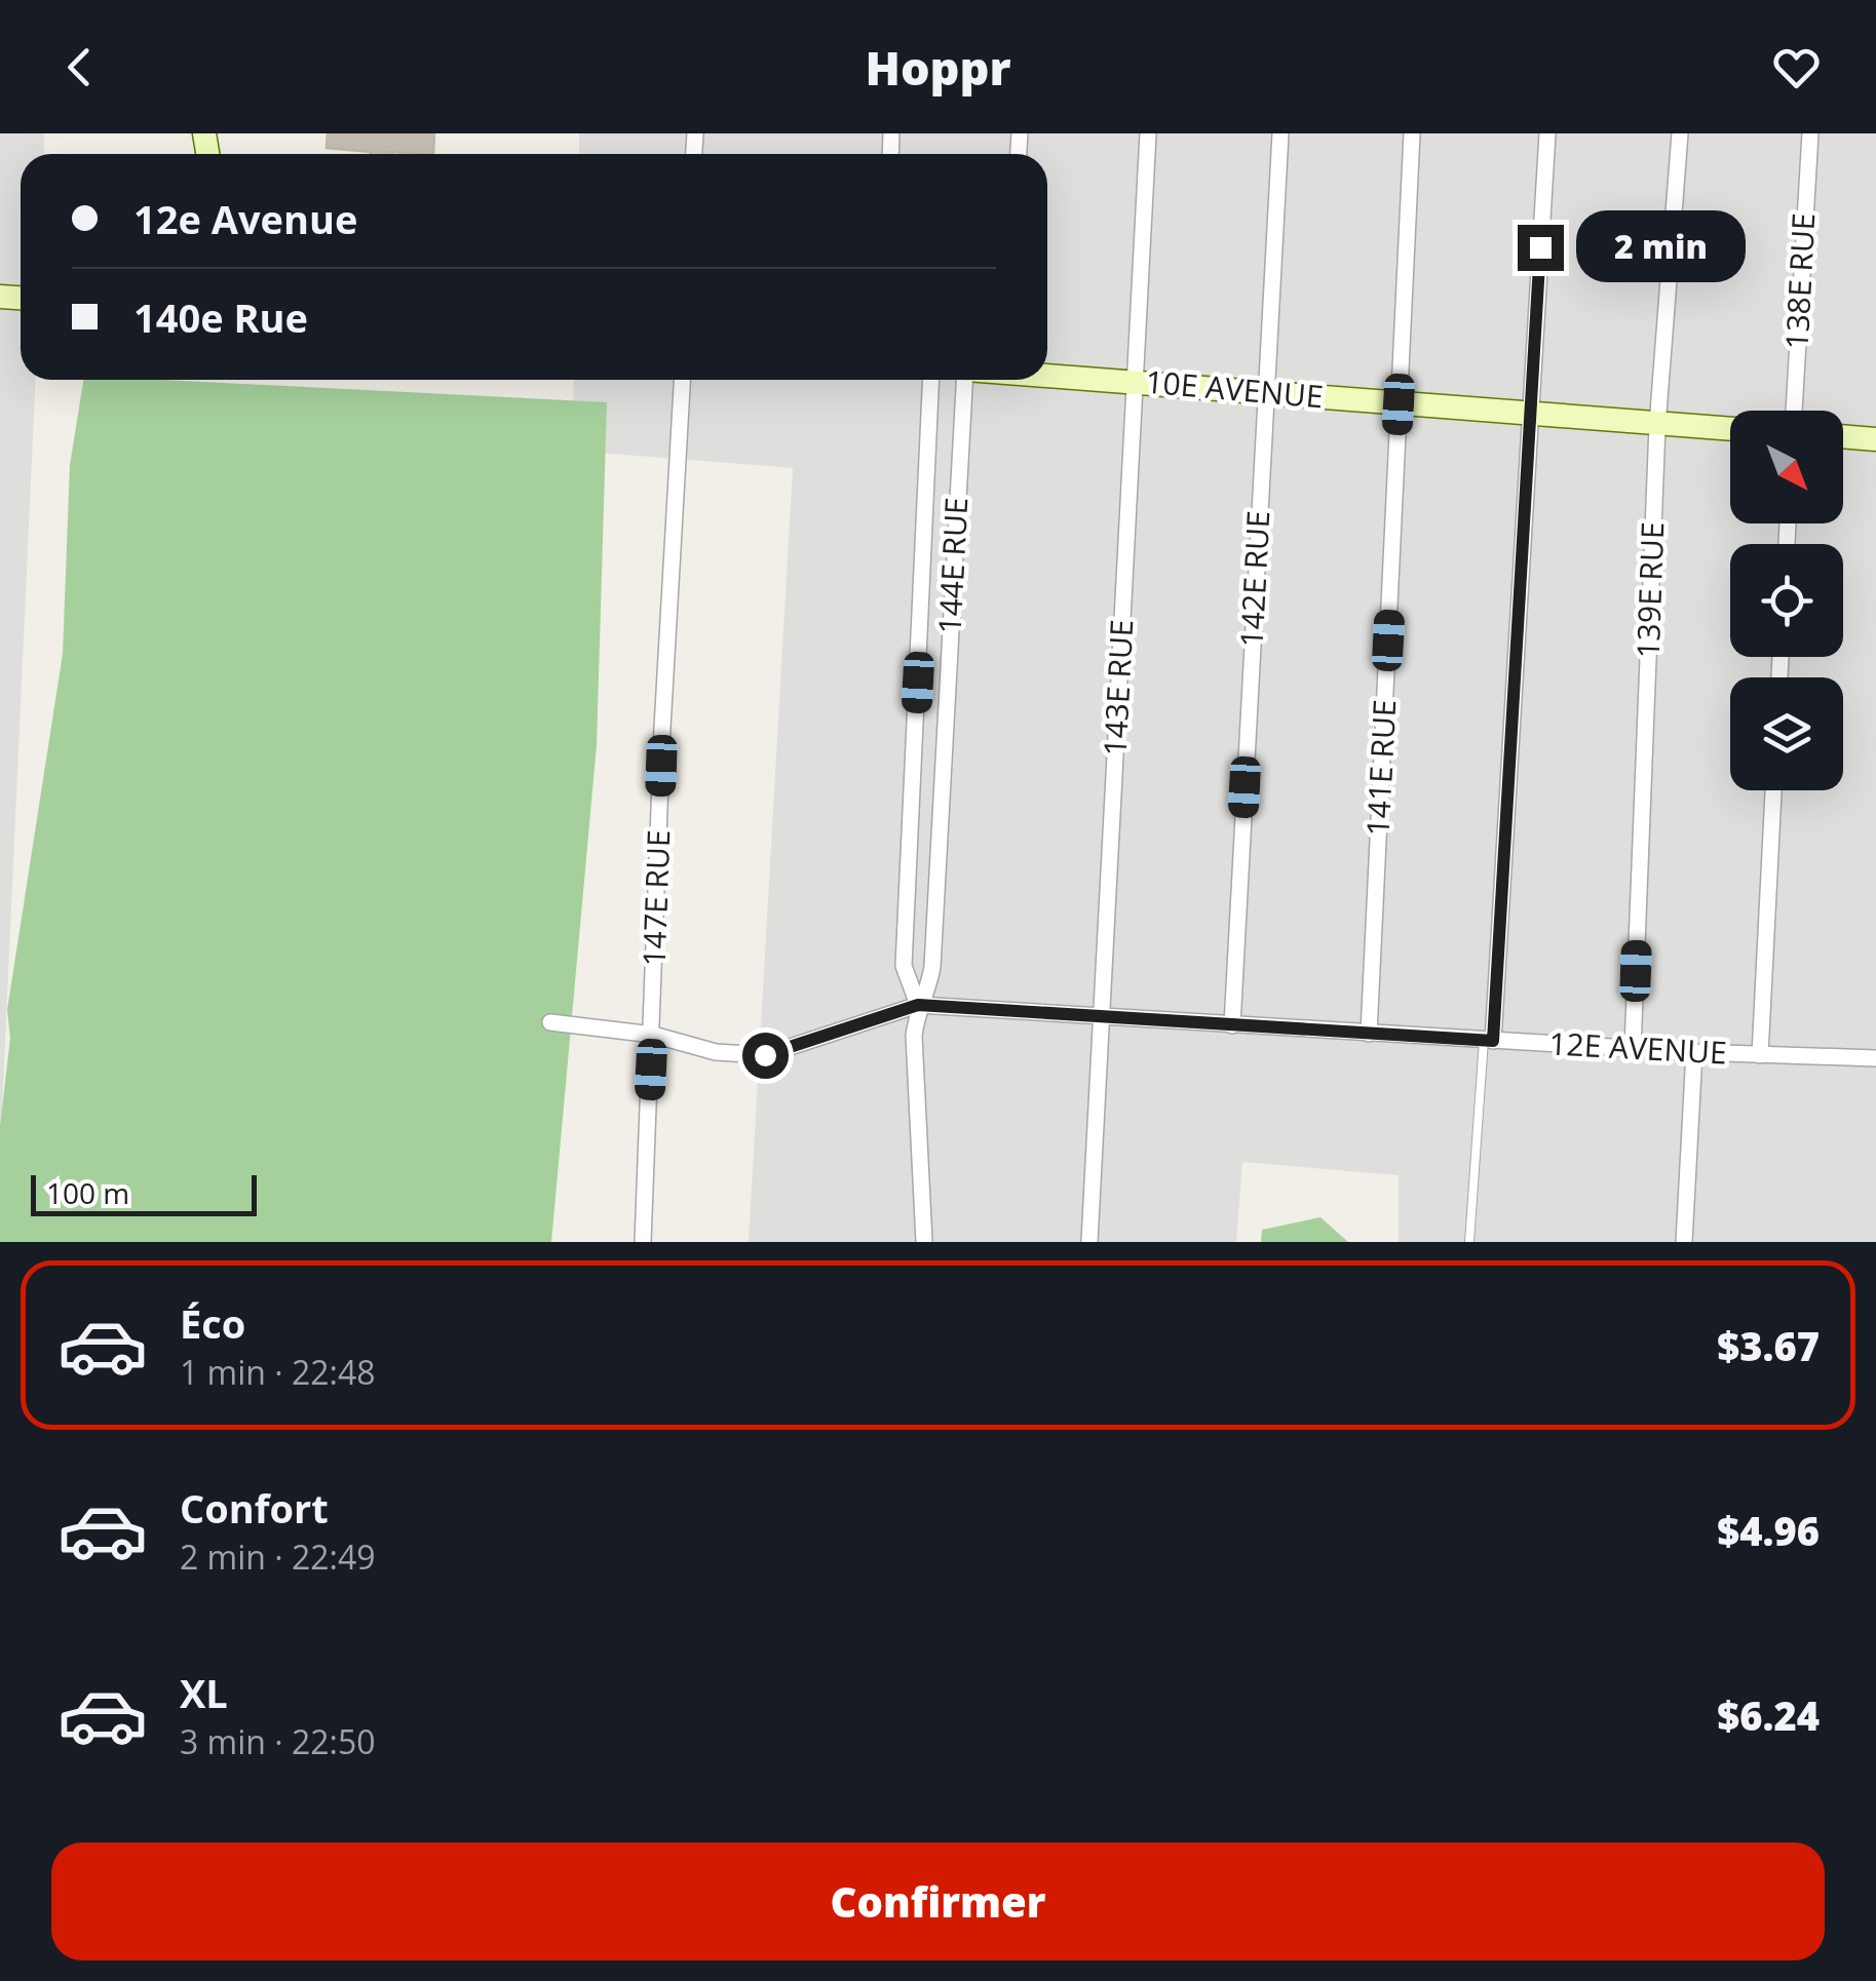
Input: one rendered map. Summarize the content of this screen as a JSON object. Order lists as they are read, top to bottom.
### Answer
{
  "streets": {
    "street": [
      "138E RUE",
      "10E AVENUE",
      "144E RUE",
      "142E RUE",
      "139E RUE",
      "143E RUE",
      "141E RUE",
      "147E RUE",
      "12E AVENUE"
    ]
  },
  "crossings": [
    ["10E AVENUE", "142E RUE"],
    ["10E AVENUE", "139E RUE"],
    ["10E AVENUE", "143E RUE"],
    ["10E AVENUE", "141E RUE"],
    ["144E RUE", "12E AVENUE"],
    ["142E RUE", "12E AVENUE"],
    ["139E RUE", "12E AVENUE"],
    ["143E RUE", "12E AVENUE"],
    ["141E RUE", "12E AVENUE"],
    ["147E RUE", "12E AVENUE"]
  ],
  "scale_bar": "100 m",
  "north": "bottom right",
  "page": {
    "header": "Hoppr",
    "banner": ["12e Avenue", "140e Rue"],
    "bubble": "2 min",
    "scale": "100 m",
    "list": [
      {
        "name": "Éco",
        "note": "1 min · 22:48",
        "value": "$3.67"
      },
      {
        "name": "Confort",
        "note": "2 min · 22:49",
        "value": "$4.96"
      },
      {
        "name": "XL",
        "note": "3 min · 22:50",
        "value": "$6.24"
      }
    ],
    "buttons": "Confirmer"
  }
}
